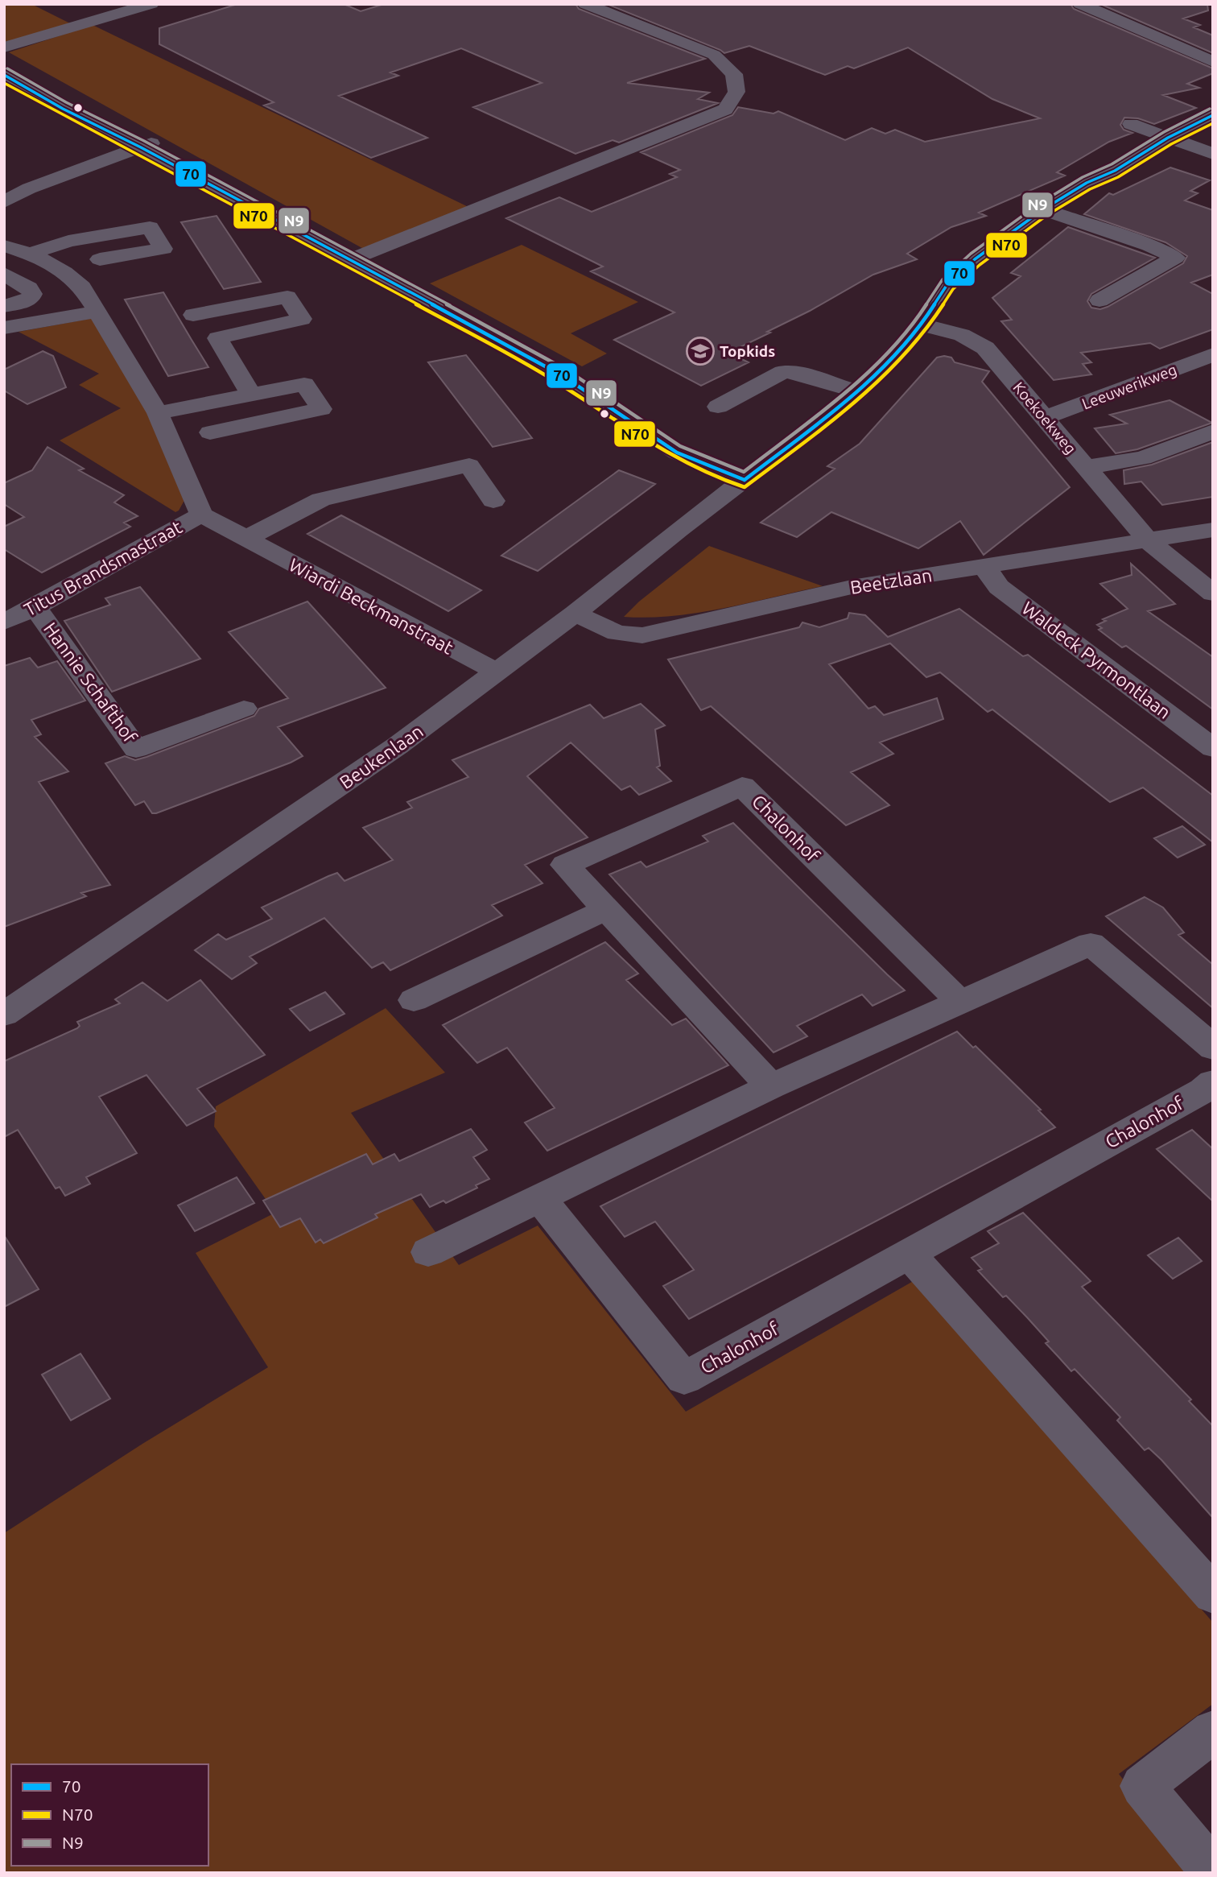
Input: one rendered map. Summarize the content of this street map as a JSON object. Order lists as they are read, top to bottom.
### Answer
{
  "streets": {
    "street": [
      "Leeuwerikweg",
      "Koekoekweg",
      "Titus Brandsmastraat",
      "Beetzlaan",
      "Wiardi Beckmanstraat",
      "Waldeck Pyrmontlaan",
      "Hannie Schafthof",
      "Beukenlaan",
      "Chalonhof"
    ]
  },
  "crossings": [
    ["Leeuwerikweg", "Koekoekweg"],
    ["Koekoekweg", "Beetzlaan"],
    ["Koekoekweg", "Beukenlaan"],
    ["Titus Brandsmastraat", "Wiardi Beckmanstraat"],
    ["Titus Brandsmastraat", "Hannie Schafthof"],
    ["Beetzlaan", "Waldeck Pyrmontlaan"],
    ["Beetzlaan", "Beukenlaan"],
    ["Wiardi Beckmanstraat", "Beukenlaan"]
  ],
  "places": {
    "school or university": ["Topkids"]
  },
  "lines": ["transit line N9", "transit line 70", "transit line N70"],
  "legend": ["70", "N70", "N9"]
}
